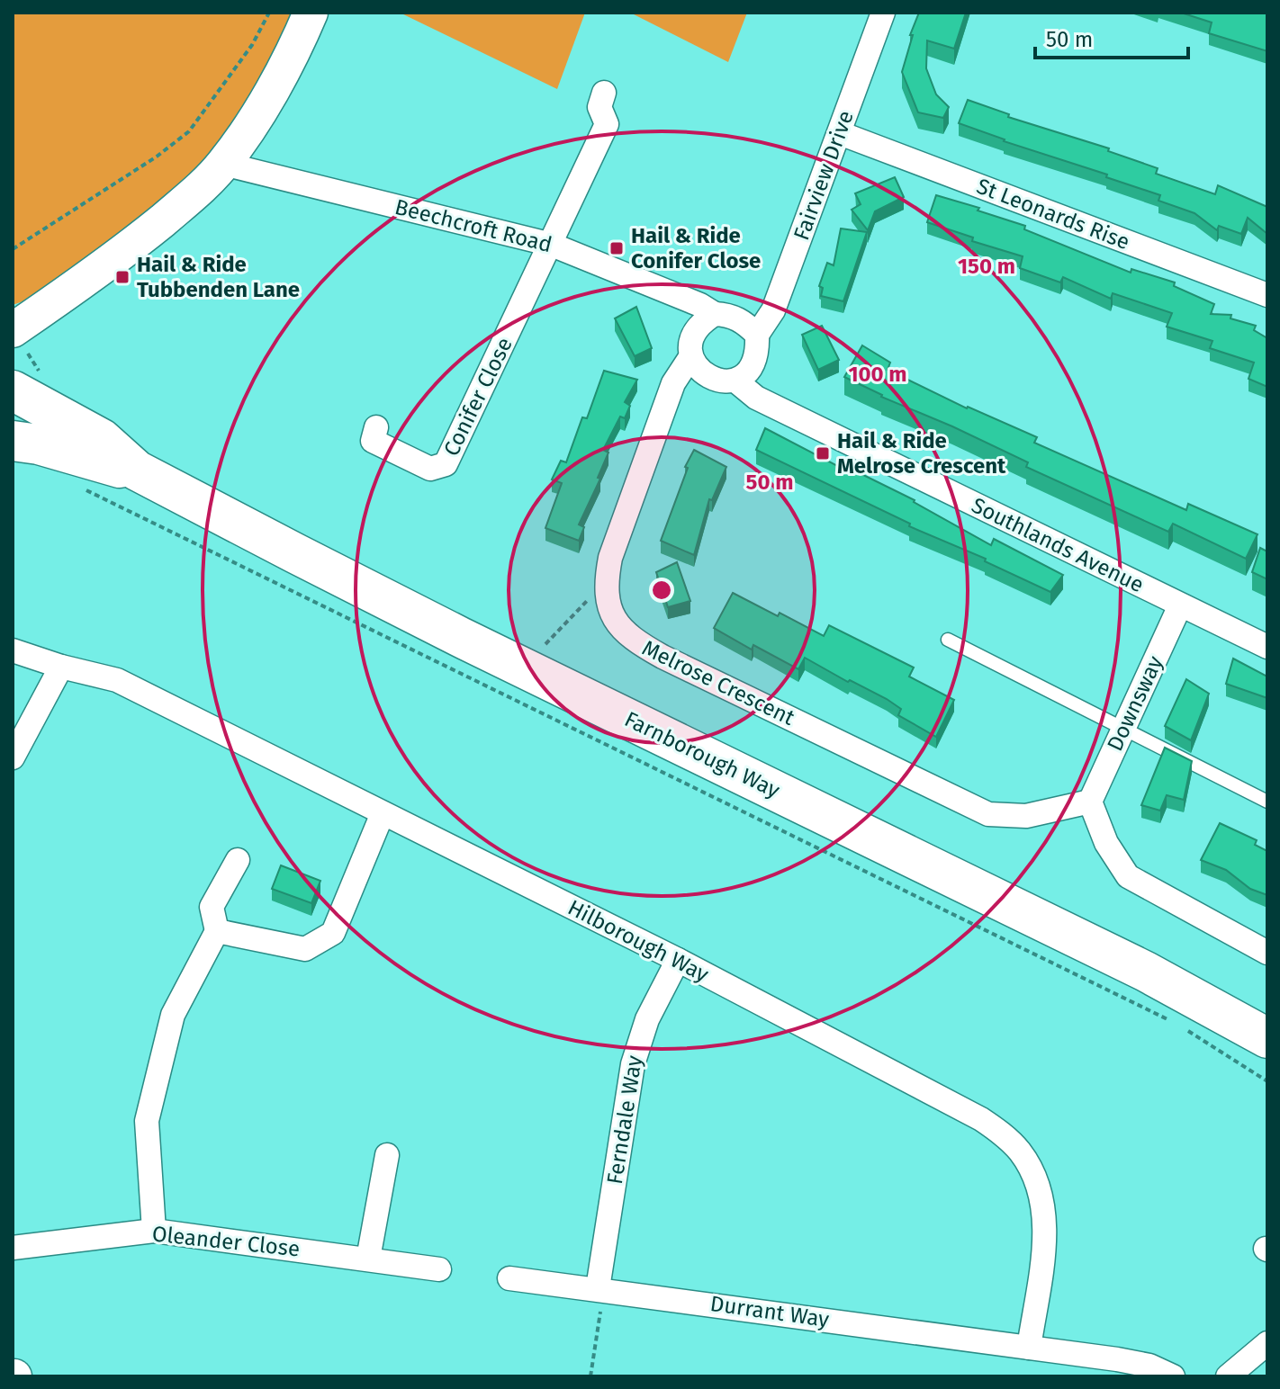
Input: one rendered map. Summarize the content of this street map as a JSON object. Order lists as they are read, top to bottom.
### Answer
{
  "streets": {
    "highway": ["Farnborough Way"],
    "street": [
      "Fairview Drive",
      "St Leonards Rise",
      "Beechcroft Road",
      "Conifer Close",
      "Southlands Avenue",
      "Melrose Crescent",
      "Downsway",
      "Hilborough Way",
      "Ferndale Way",
      "Oleander Close",
      "Durrant Way"
    ]
  },
  "crossings": [
    ["Fairview Drive", "St Leonards Rise"],
    ["Fairview Drive", "Beechcroft Road"],
    ["Fairview Drive", "Southlands Avenue"],
    ["Fairview Drive", "Melrose Crescent"],
    ["Beechcroft Road", "Conifer Close"],
    ["Beechcroft Road", "Southlands Avenue"],
    ["Beechcroft Road", "Melrose Crescent"],
    ["Southlands Avenue", "Melrose Crescent"],
    ["Southlands Avenue", "Downsway"],
    ["Melrose Crescent", "Downsway"],
    ["Hilborough Way", "Ferndale Way"],
    ["Hilborough Way", "Durrant Way"],
    ["Ferndale Way", "Durrant Way"]
  ],
  "places": {
    "transit": ["Hail & Ride Conifer Close", "Hail & Ride Tubbenden Lane", "Hail & Ride Melrose Crescent"]
  },
  "scale_bar": "50 m",
  "rings": ["150 m", "100 m", "50 m"]
}
